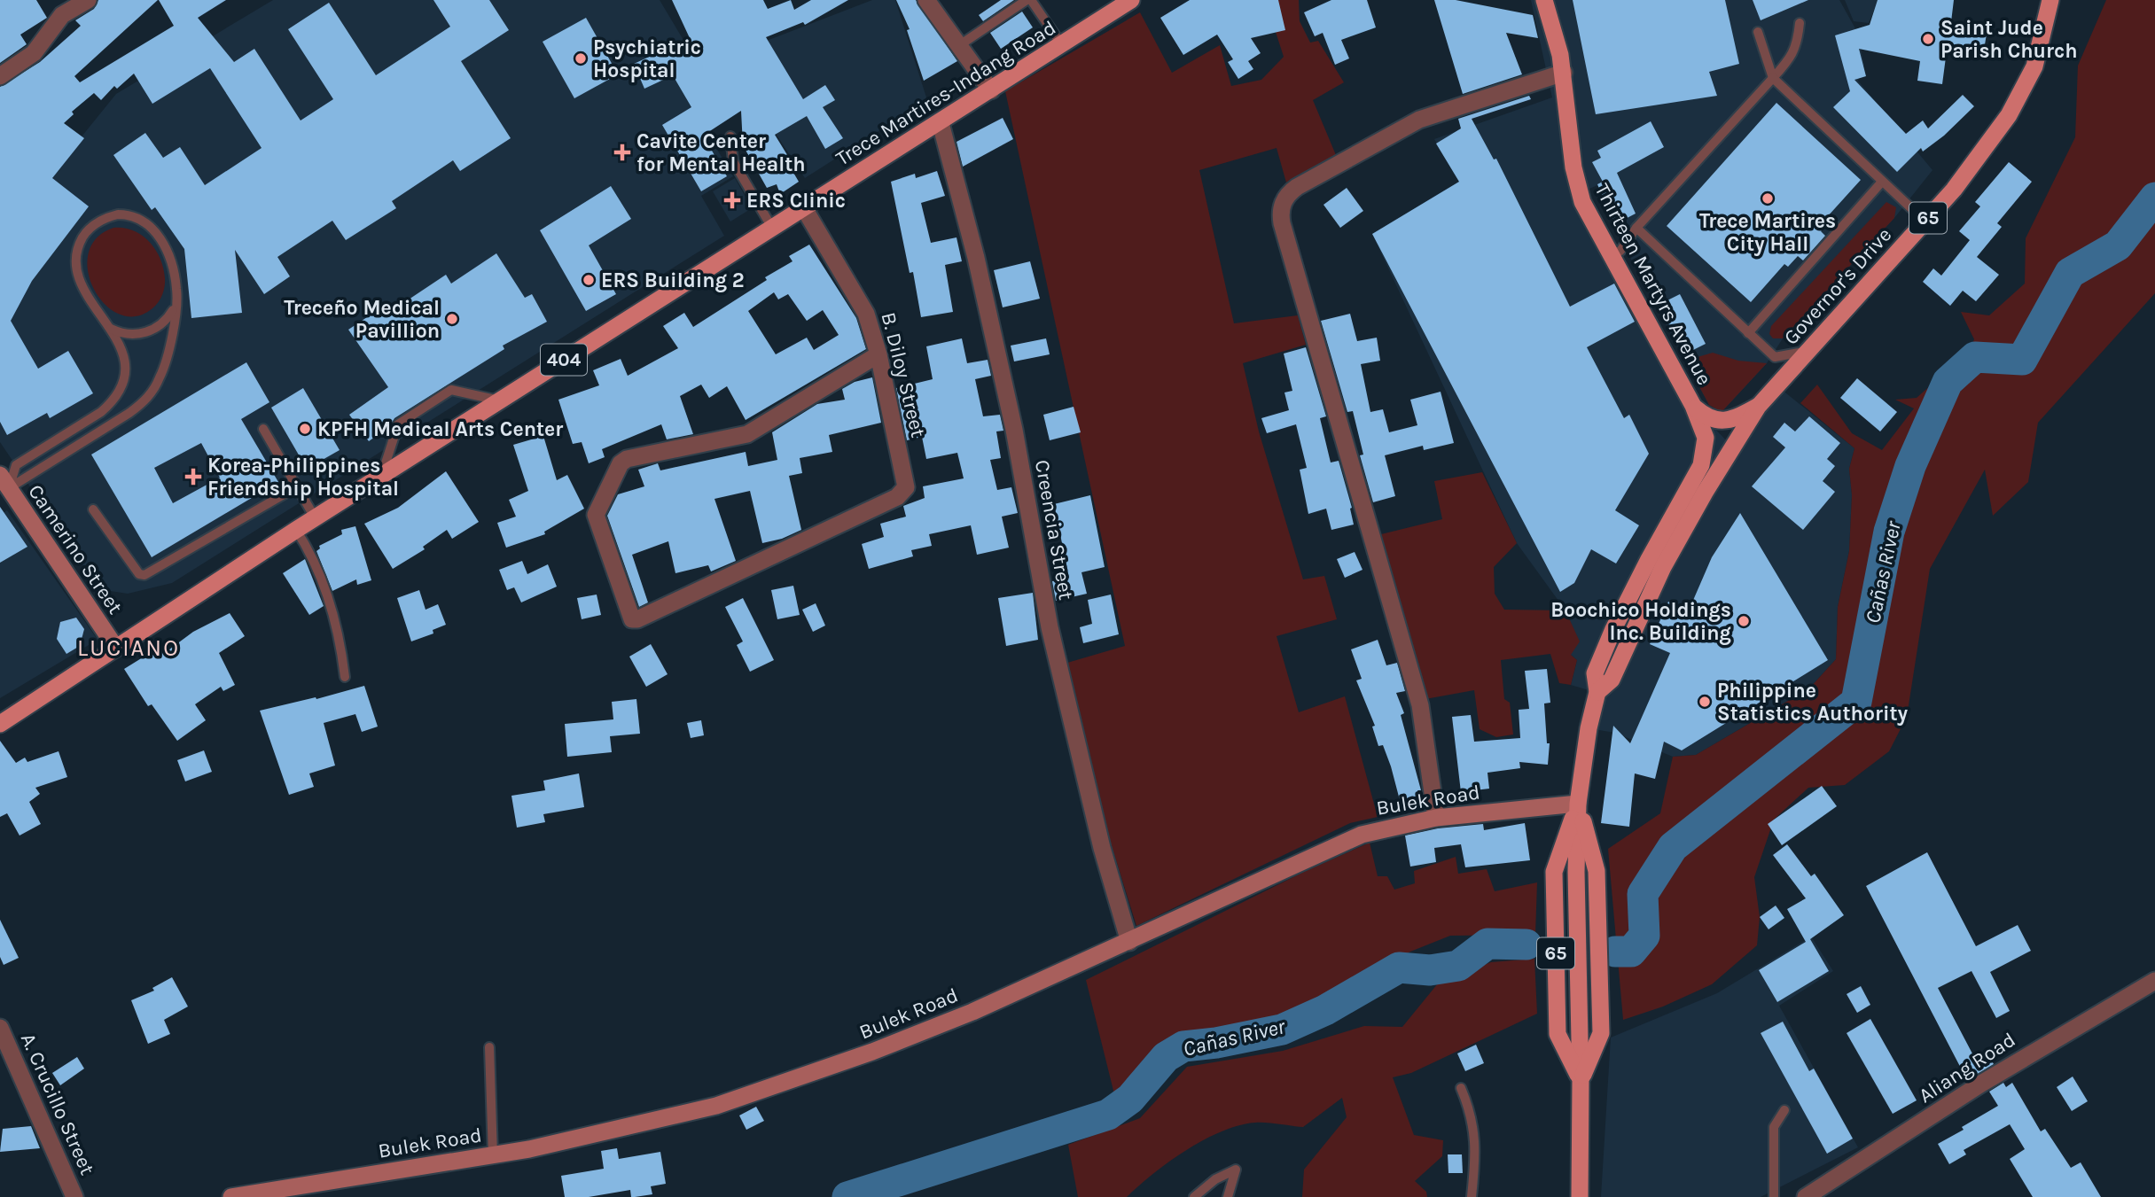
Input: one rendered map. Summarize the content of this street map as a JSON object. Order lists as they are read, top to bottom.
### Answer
{
  "streets": {
    "main road": [
      "Trece Martires-Indang Road",
      "65",
      "Thirteen Martyrs Avenue",
      "Governor's Drive",
      "404",
      "Camerino Street",
      "Bulek Road"
    ],
    "street": [
      "B. Diloy Street",
      "Creencia Street",
      "Aliang Road",
      "A. Crucillo Street"
    ]
  },
  "crossings": [
    ["Trece Martires-Indang Road", "B. Diloy Street"],
    ["Trece Martires-Indang Road", "Creencia Street"],
    ["Trece Martires-Indang Road", "Camerino Street"],
    ["Thirteen Martyrs Avenue", "Governor's Drive"],
    ["Governor's Drive", "Bulek Road"],
    ["Creencia Street", "Bulek Road"]
  ],
  "districts": ["LUCIANO"],
  "water": ["Cañas River"],
  "places": {
    "other": [
      "Saint Jude Parish Church",
      "Psychiatric Hospital",
      "Trece Martires City Hall",
      "ERS Building 2",
      "Treceño Medical Pavillion",
      "KPFH Medical Arts Center",
      "Boochico Holdings Inc. Building",
      "Philippine Statistics Authority"
    ],
    "health": ["Cavite Center for Mental Health", "ERS Clinic", "Korea-Philippines Friendship Hospital"]
  }
}
